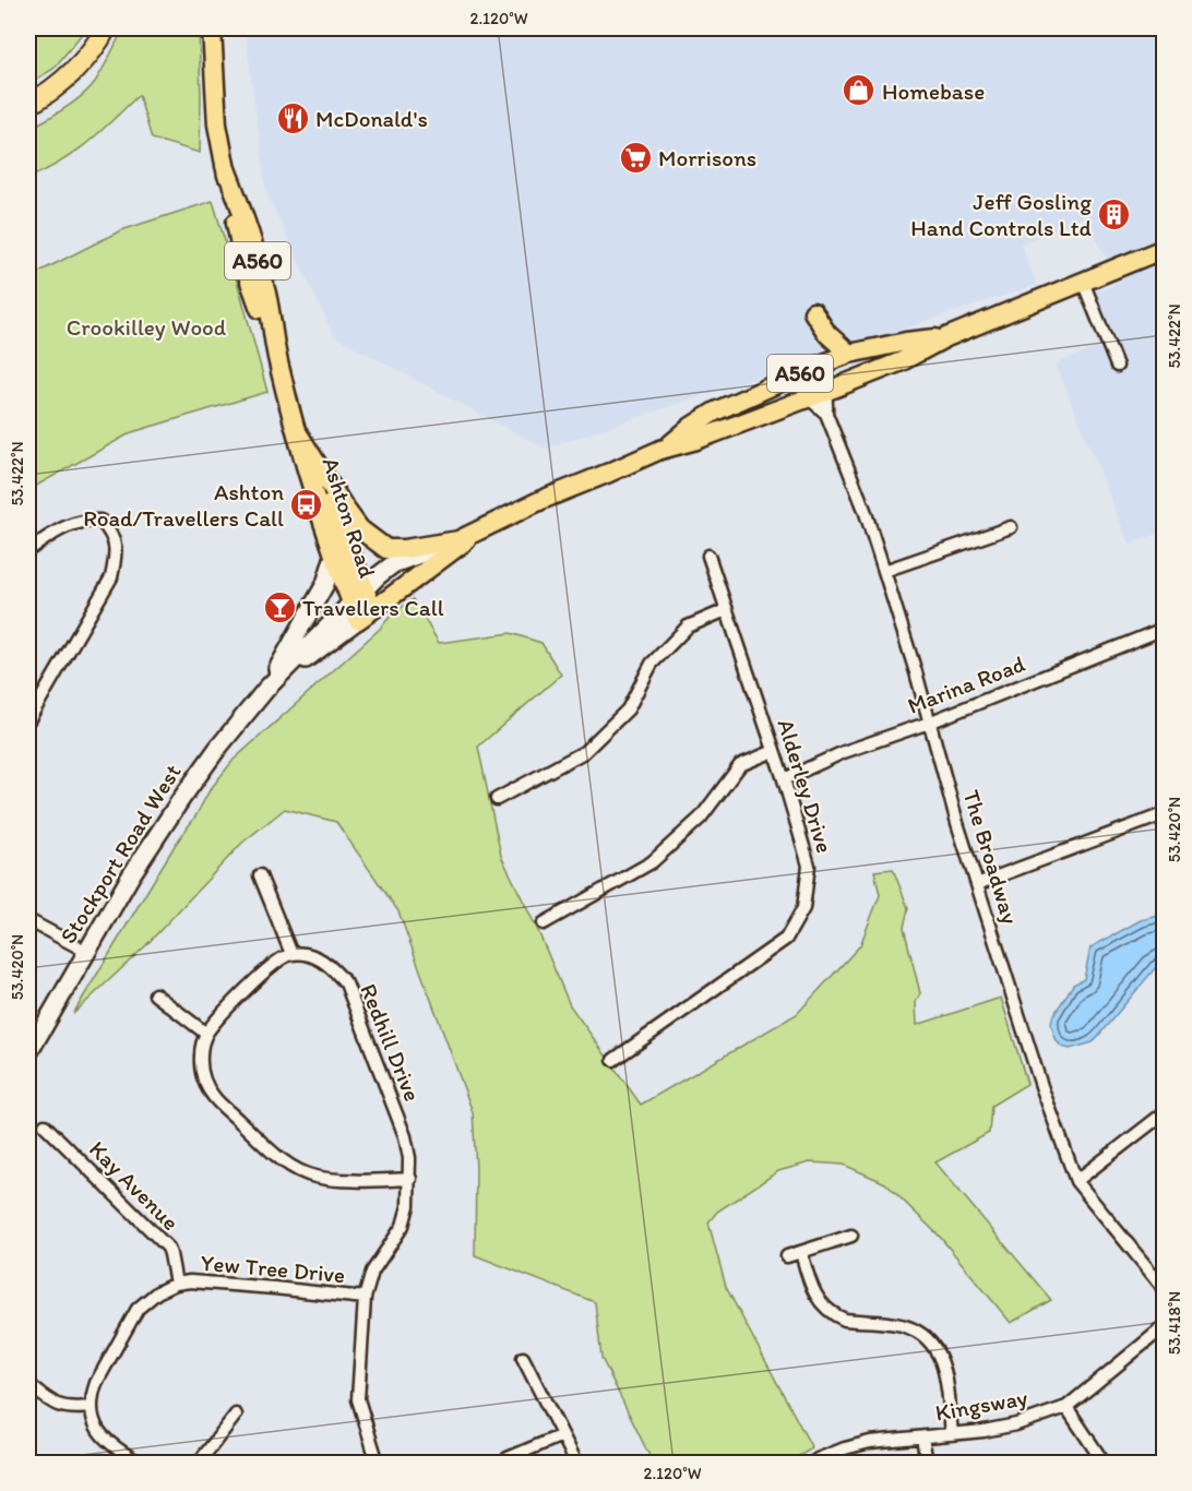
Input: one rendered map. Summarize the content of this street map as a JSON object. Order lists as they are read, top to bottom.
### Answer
{
  "streets": {
    "main road": ["A560", "Ashton Road", "Stockport Road West"],
    "street": [
      "Marina Road",
      "Alderley Drive",
      "The Broadway",
      "Redhill Drive",
      "Kay Avenue",
      "Yew Tree Drive",
      "Kingsway"
    ]
  },
  "crossings": [
    ["Ashton Road", "Stockport Road West"],
    ["Marina Road", "Alderley Drive"],
    ["Marina Road", "The Broadway"],
    ["Stockport Road West", "The Broadway"],
    ["Redhill Drive", "Yew Tree Drive"],
    ["Kay Avenue", "Yew Tree Drive"]
  ],
  "parks": ["Crookilley Wood"],
  "places": {
    "shop": ["Homebase"],
    "restaurant": ["McDonald's"],
    "supermarket": ["Morrisons"],
    "building": ["Jeff Gosling Hand Controls Ltd"],
    "bus stop": ["Ashton Road/Travellers Call"],
    "bar": ["Travellers Call"]
  },
  "coordinates": [
    "2.120°W",
    "53.422°N",
    "53.420°N",
    "53.418°N"
  ]
}
